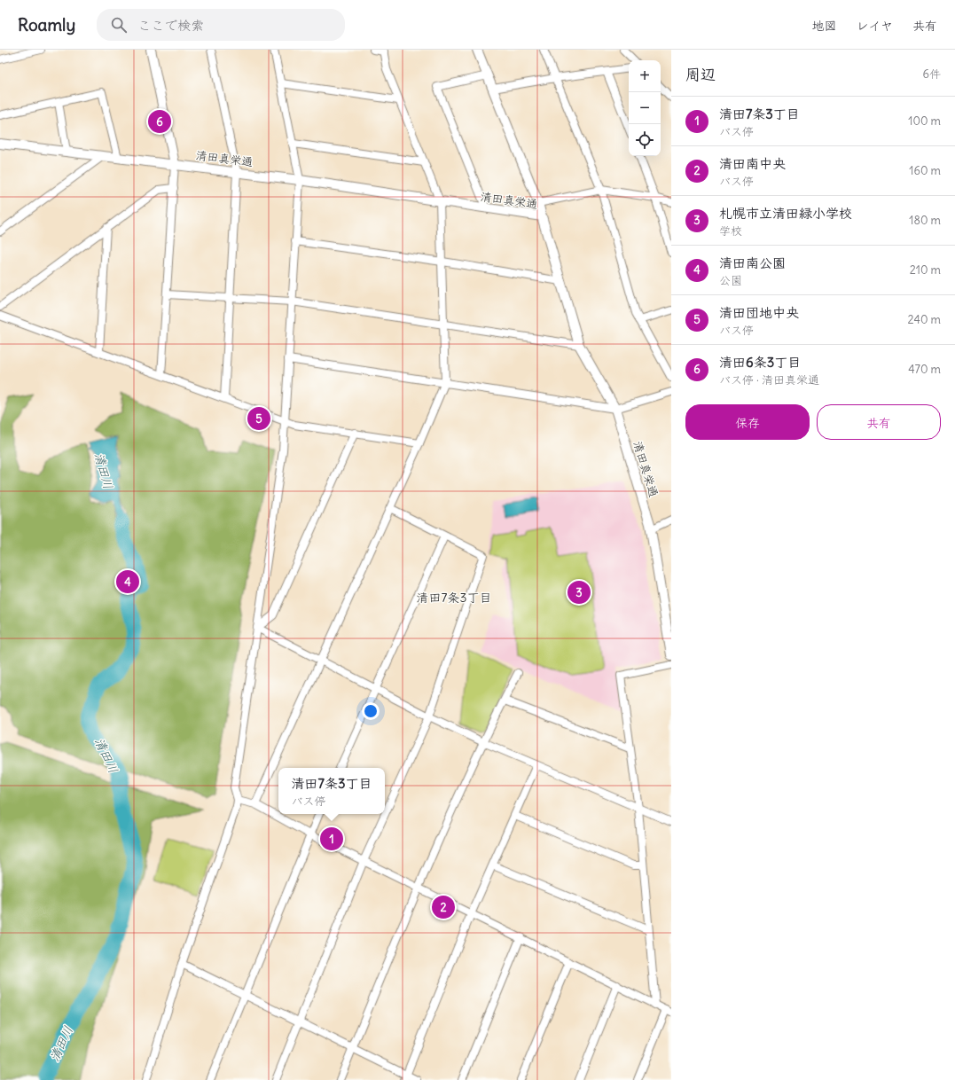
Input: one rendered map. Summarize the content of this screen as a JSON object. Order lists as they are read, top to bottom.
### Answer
{
  "streets": {
    "street": ["清田真栄通"]
  },
  "districts": ["清田7条3丁目"],
  "water": ["清田川"],
  "page": {
    "header": "Roamly",
    "search": "ここで検索",
    "nav": ["地図", "レイヤ", "共有"],
    "heading": ["周辺", "6件"],
    "map_buttons": ["+", "−"],
    "list": [
      {
        "mark": "1",
        "name": "清田7条3丁目",
        "note": "バス停",
        "value": "100 m"
      },
      {
        "mark": "2",
        "name": "清田南中央",
        "note": "バス停",
        "value": "160 m"
      },
      {
        "mark": "3",
        "name": "札幌市立清田緑小学校",
        "note": "学校",
        "value": "180 m"
      },
      {
        "mark": "4",
        "name": "清田南公園",
        "note": "公園",
        "value": "210 m"
      },
      {
        "mark": "5",
        "name": "清田団地中央",
        "note": "バス停",
        "value": "240 m"
      },
      {
        "mark": "6",
        "name": "清田6条3丁目",
        "note": "バス停 · 清田真栄通",
        "value": "470 m"
      }
    ],
    "pins": [
      "6",
      "5",
      "4",
      "3",
      "1",
      "2"
    ],
    "buttons": ["保存", "共有"],
    "popup": ["清田7条3丁目", "バス停"]
  }
}
